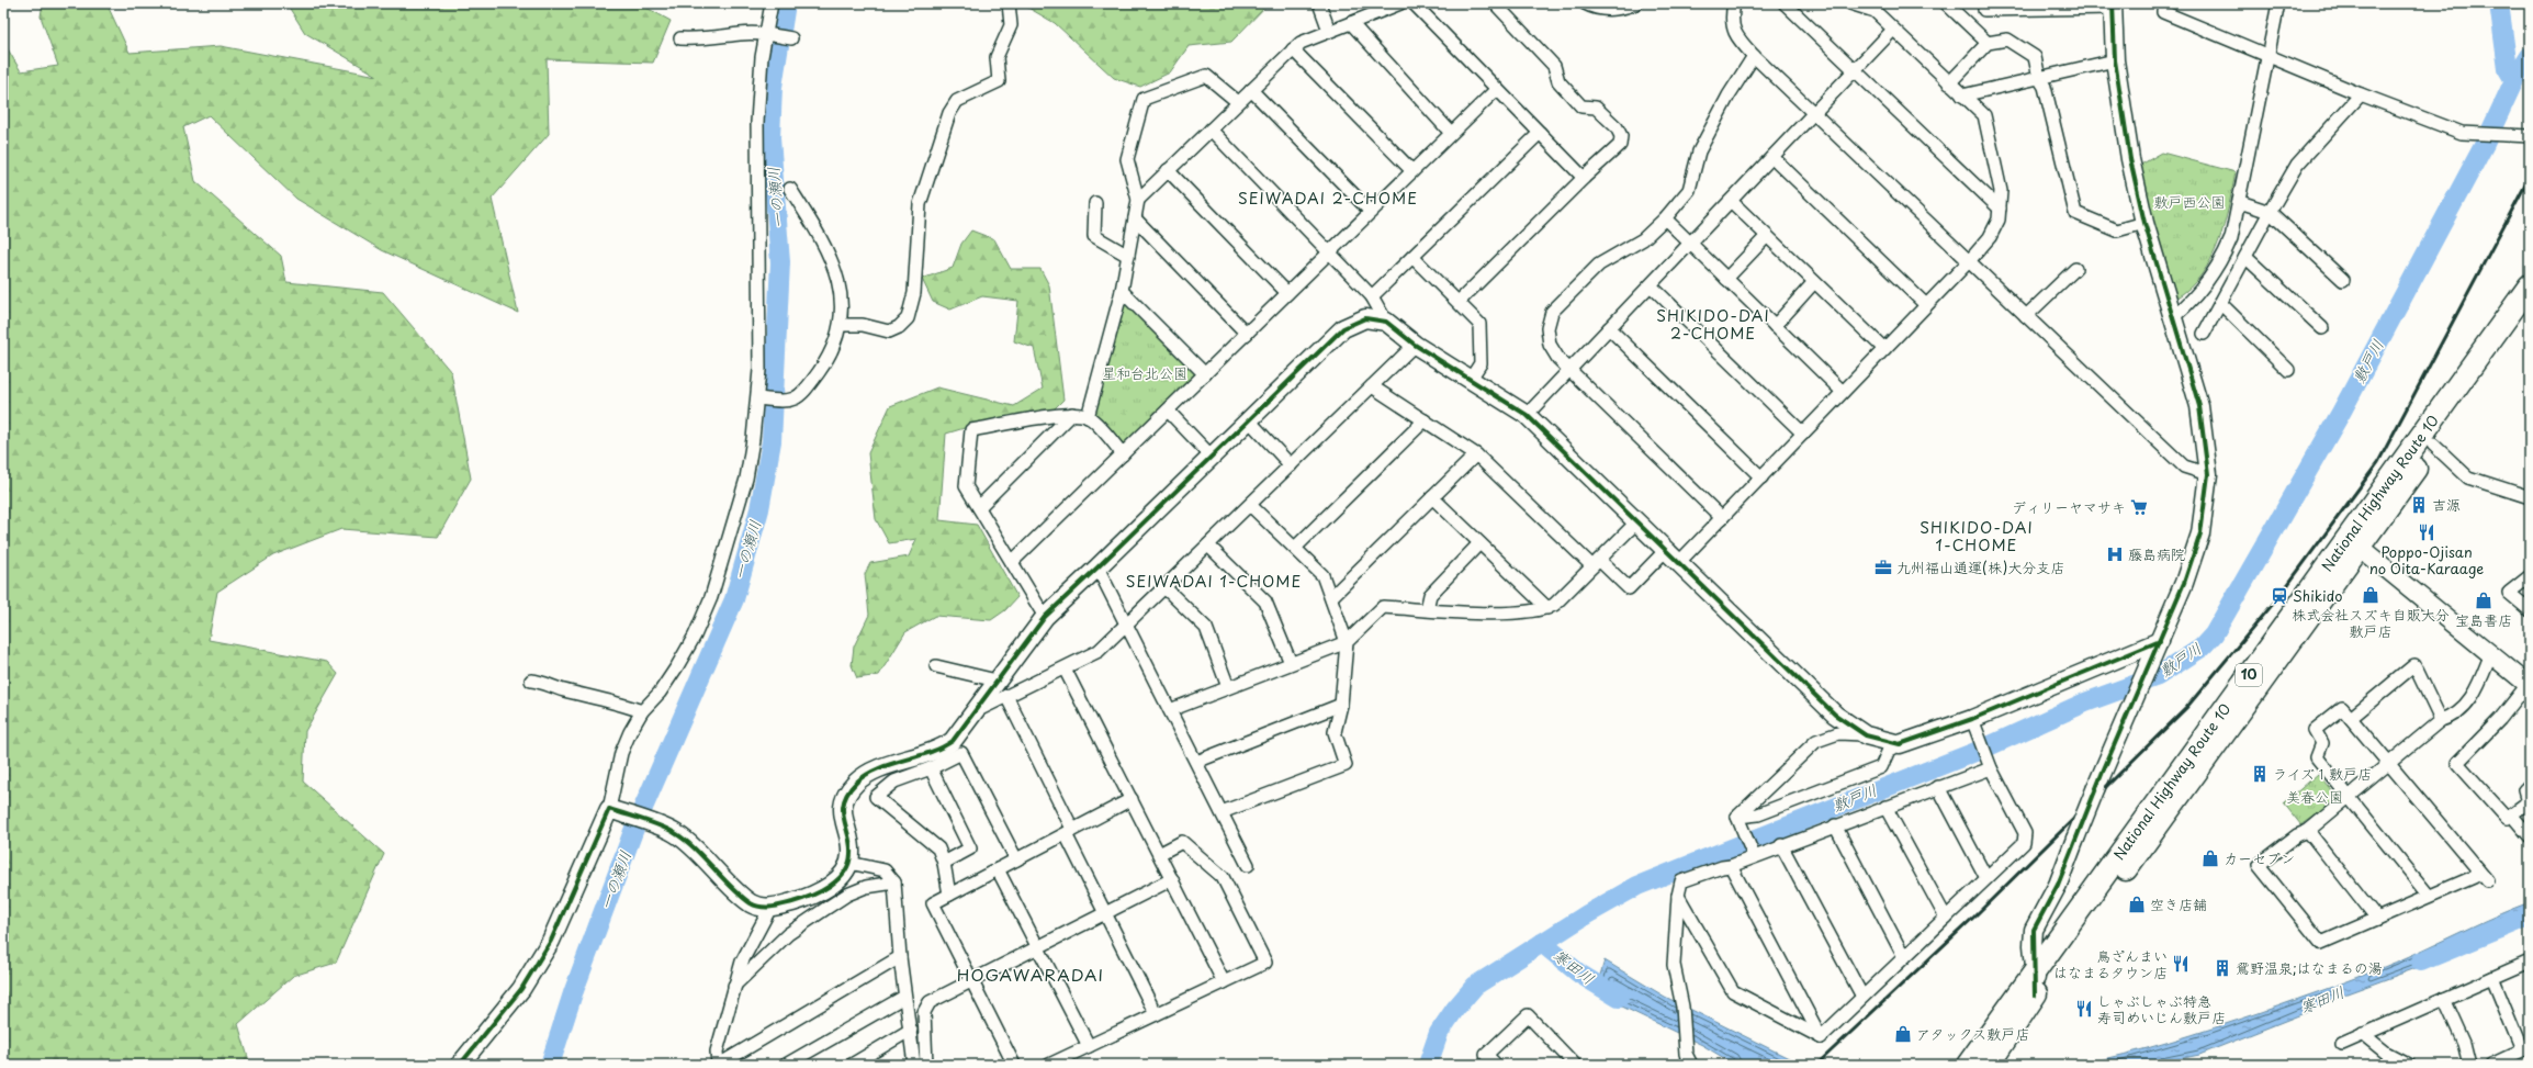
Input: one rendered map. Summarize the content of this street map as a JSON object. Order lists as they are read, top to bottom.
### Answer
{
  "streets": {
    "highway": ["National Highway Route 10", "10"]
  },
  "districts": [
    "SEIWADAI 2-CHOME",
    "SHIKIDO-DAI 2-CHOME",
    "SHIKIDO-DAI 1-CHOME",
    "SEIWADAI 1-CHOME",
    "HOGAWARADAI"
  ],
  "water": ["一の瀬川", "敷戸川", "寒田川"],
  "parks": ["敷戸西公園", "星和台北公園", "美春公園"],
  "places": {
    "building": ["吉源", "ライズ１敷戸店", "鴛野温泉;はなまるの湯"],
    "supermarket": ["ディリーヤマサキ"],
    "restaurant": ["Poppo-Ojisan no Oita-Karaage", "鳥ざんまい はなまるタウン店", "しゃぶしゃぶ特急 寿司めいじん敷戸店"],
    "hospital": ["藤島病院"],
    "office": ["九州福山通運(株)大分支店"],
    "shop": [
      "株式会社スズキ自販大分 敷戸店",
      "宝島書店",
      "カーセブン",
      "空き店舗",
      "アタックス敷戸店"
    ],
    "station": ["Shikido"]
  }
}
